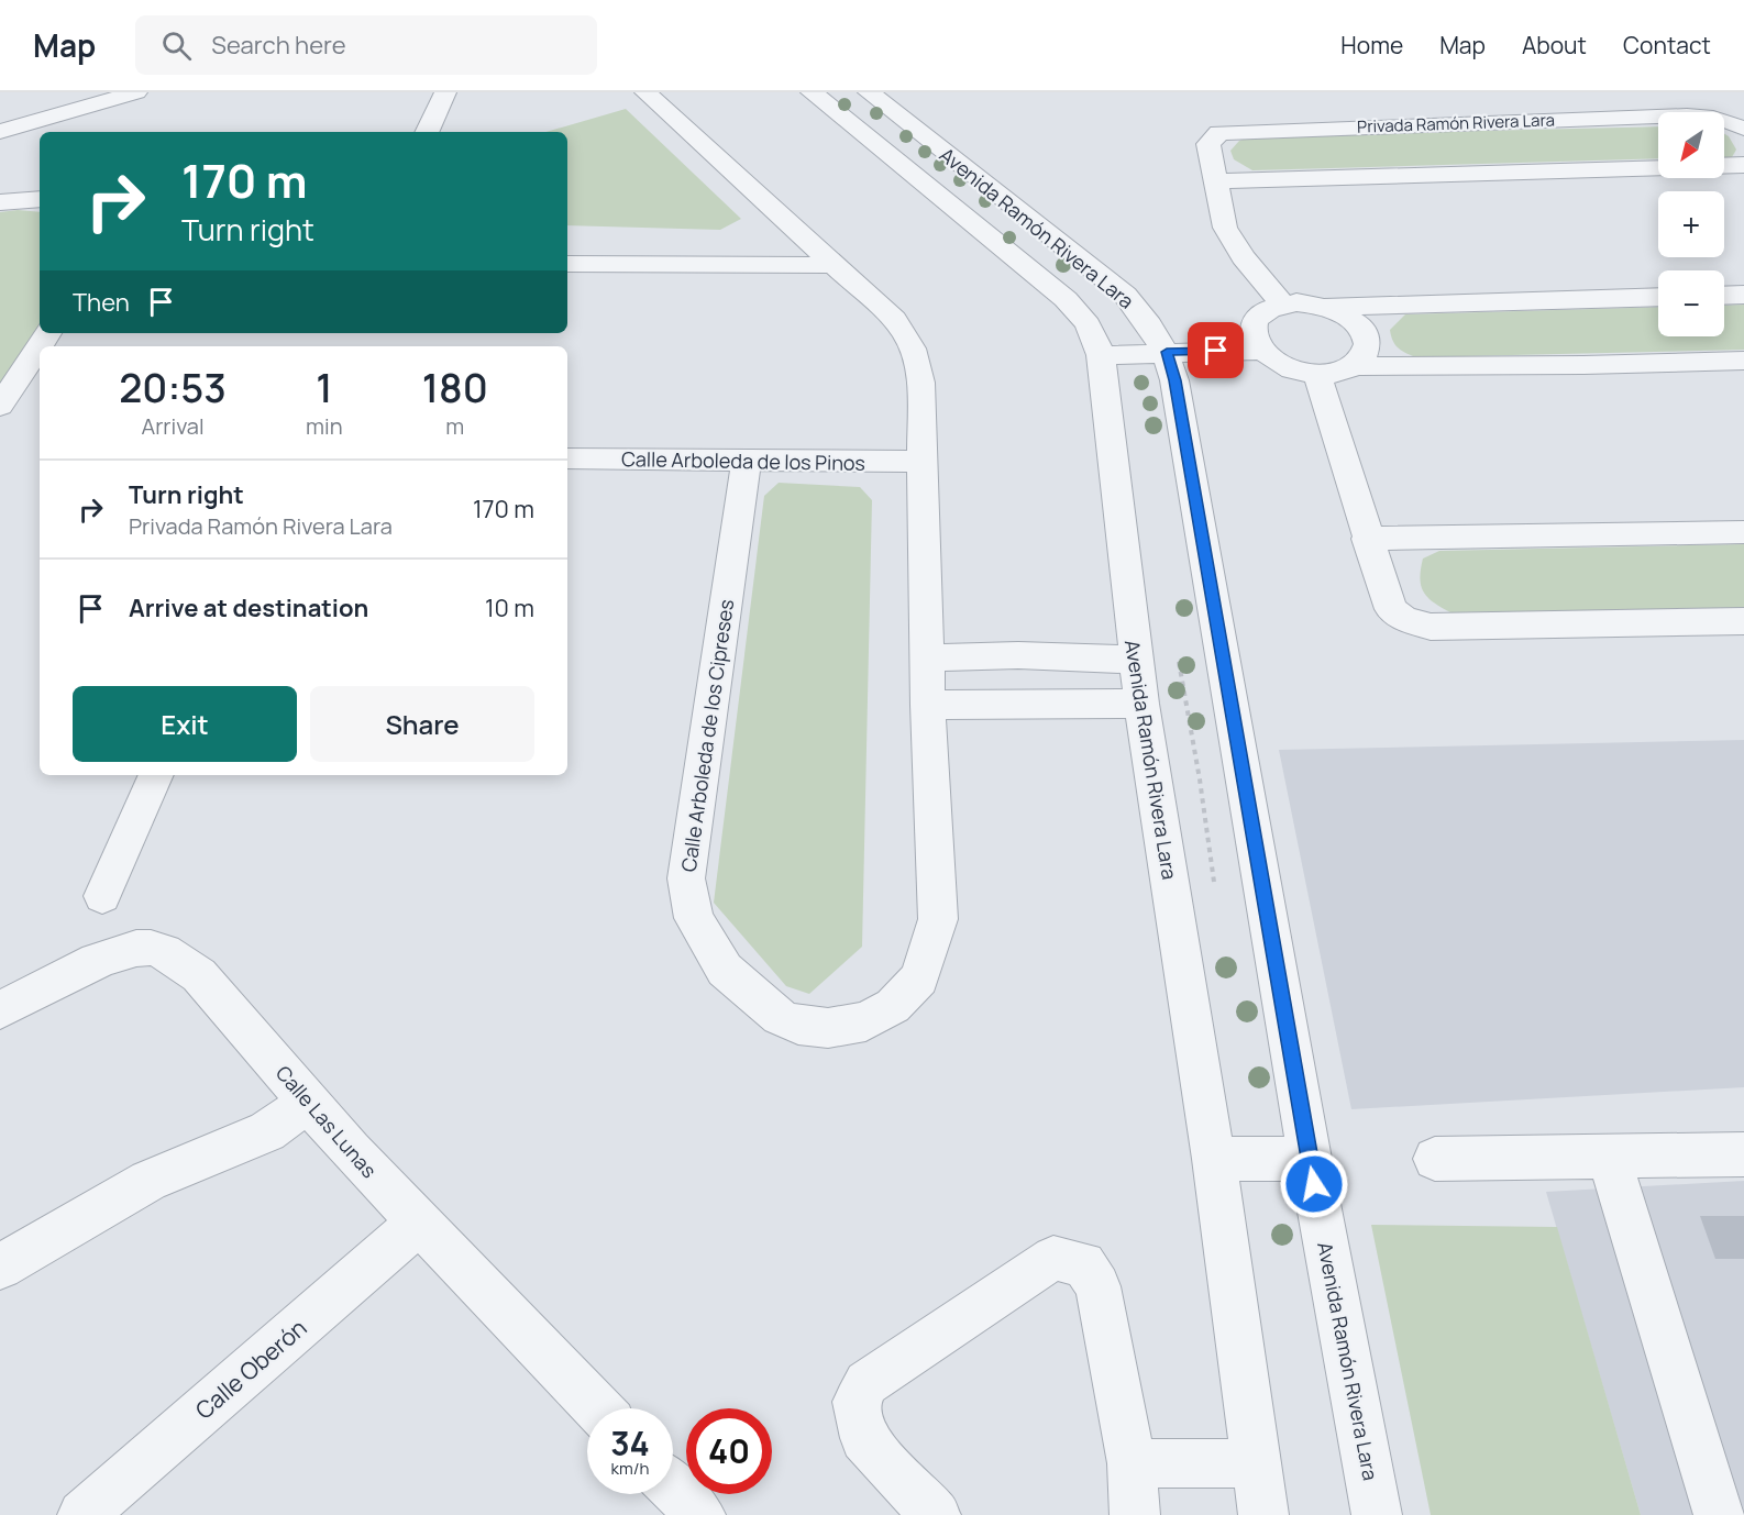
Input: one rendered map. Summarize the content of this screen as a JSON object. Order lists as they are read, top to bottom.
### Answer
{
  "streets": {
    "street": [
      "Privada Ramón Rivera Lara",
      "Avenida Ramón Rivera Lara",
      "Calle Arboleda de los Pinos",
      "Calle Arboleda de los Cipreses",
      "Calle Las Lunas",
      "Calle Oberón"
    ]
  },
  "crossings": [
    ["Calle Arboleda de los Pinos", "Calle Arboleda de los Cipreses"],
    ["Calle Las Lunas", "Calle Oberón"]
  ],
  "north": "bottom left",
  "page": {
    "header": "Map",
    "search": "Search here",
    "nav": [
      "Home",
      "Map",
      "About",
      "Contact"
    ],
    "map_buttons": ["+", "−"],
    "turn": ["170 m", "Turn right"],
    "then": "Then",
    "eta": [
      "20:53",
      "Arrival",
      "1",
      "min",
      "180",
      "m"
    ],
    "list": [
      {
        "name": "Turn right",
        "note": "Privada Ramón Rivera Lara",
        "value": "170 m"
      },
      {
        "name": "Arrive at destination",
        "value": "10 m"
      }
    ],
    "buttons": ["Exit", "Share"],
    "speed": "34 km/h",
    "limit": "40"
  }
}
